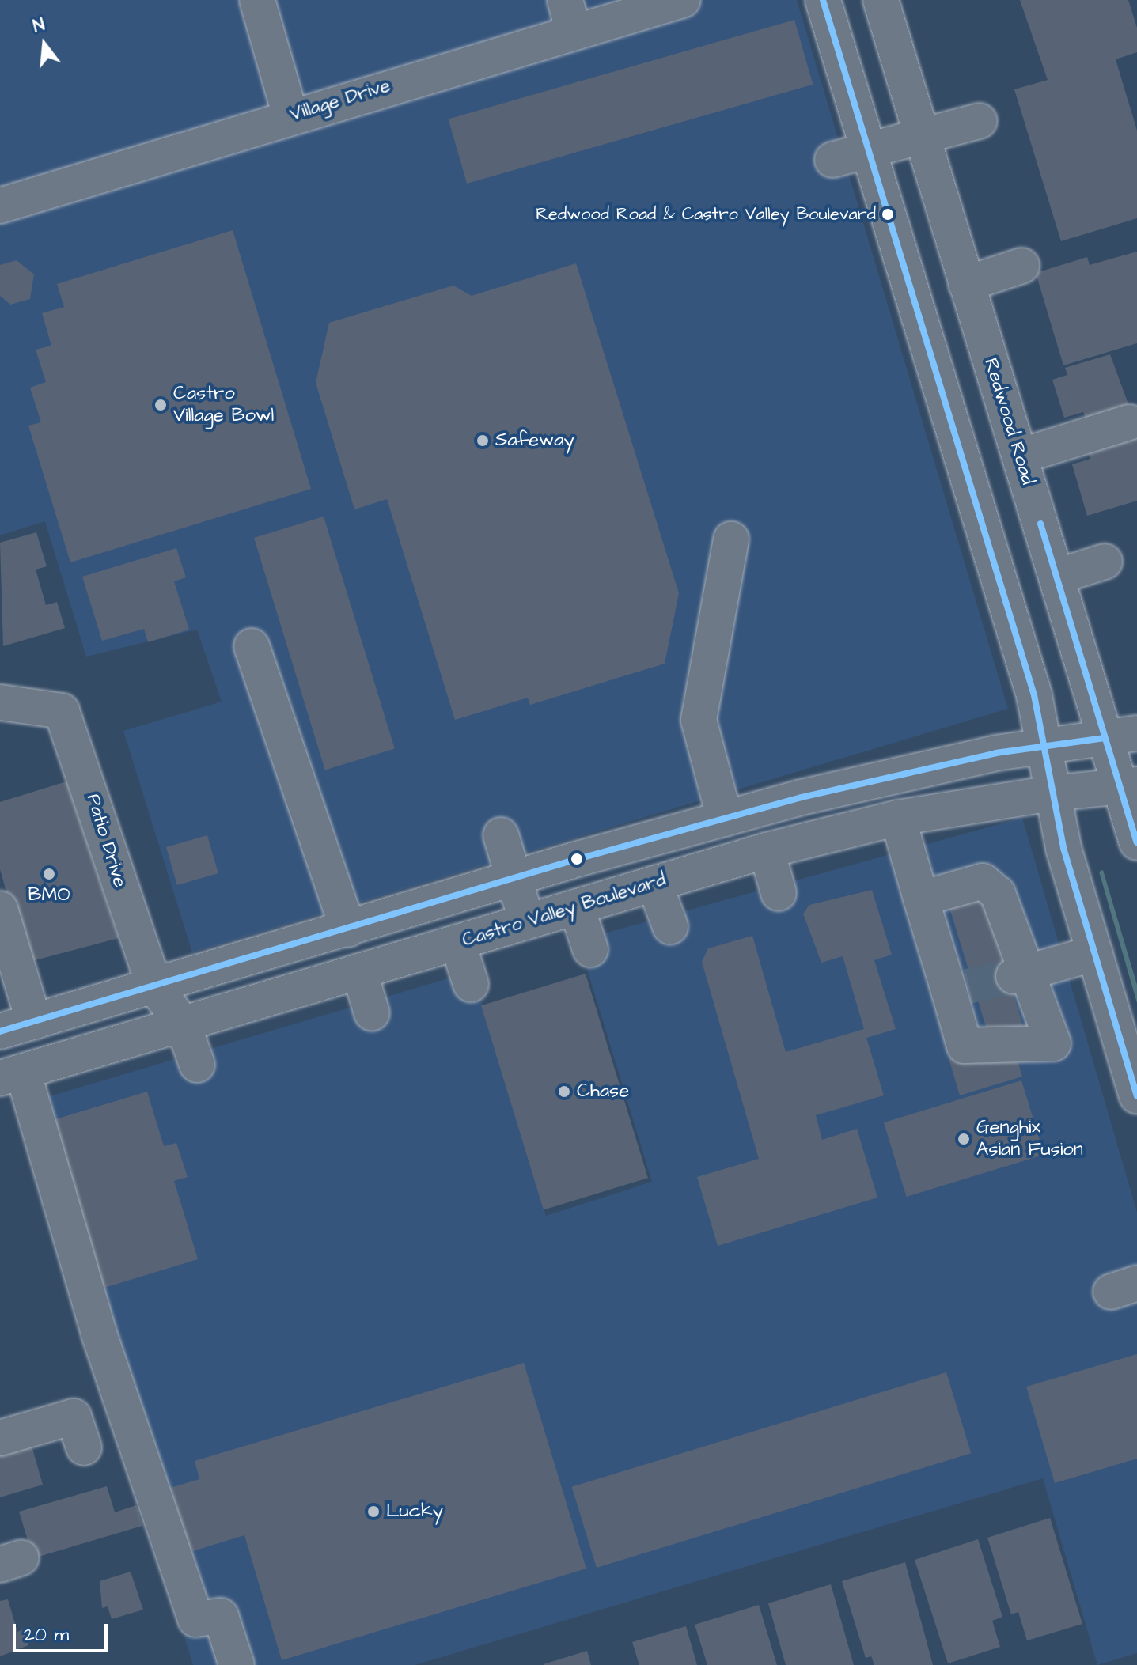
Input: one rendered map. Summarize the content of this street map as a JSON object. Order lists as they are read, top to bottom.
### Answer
{
  "streets": {
    "main road": [
      "Village Drive",
      "Redwood Road",
      "Patio Drive",
      "Castro Valley Boulevard"
    ]
  },
  "crossings": [
    ["Redwood Road", "Castro Valley Boulevard"],
    ["Patio Drive", "Castro Valley Boulevard"]
  ],
  "places": [
    "Redwood Road & Castro Valley Boulevard",
    "Castro Village Bowl",
    "Safeway",
    "BMO",
    "Chase",
    "Genghix Asian Fusion",
    "Lucky"
  ],
  "scale_bar": "20 m",
  "north": "top"
}
